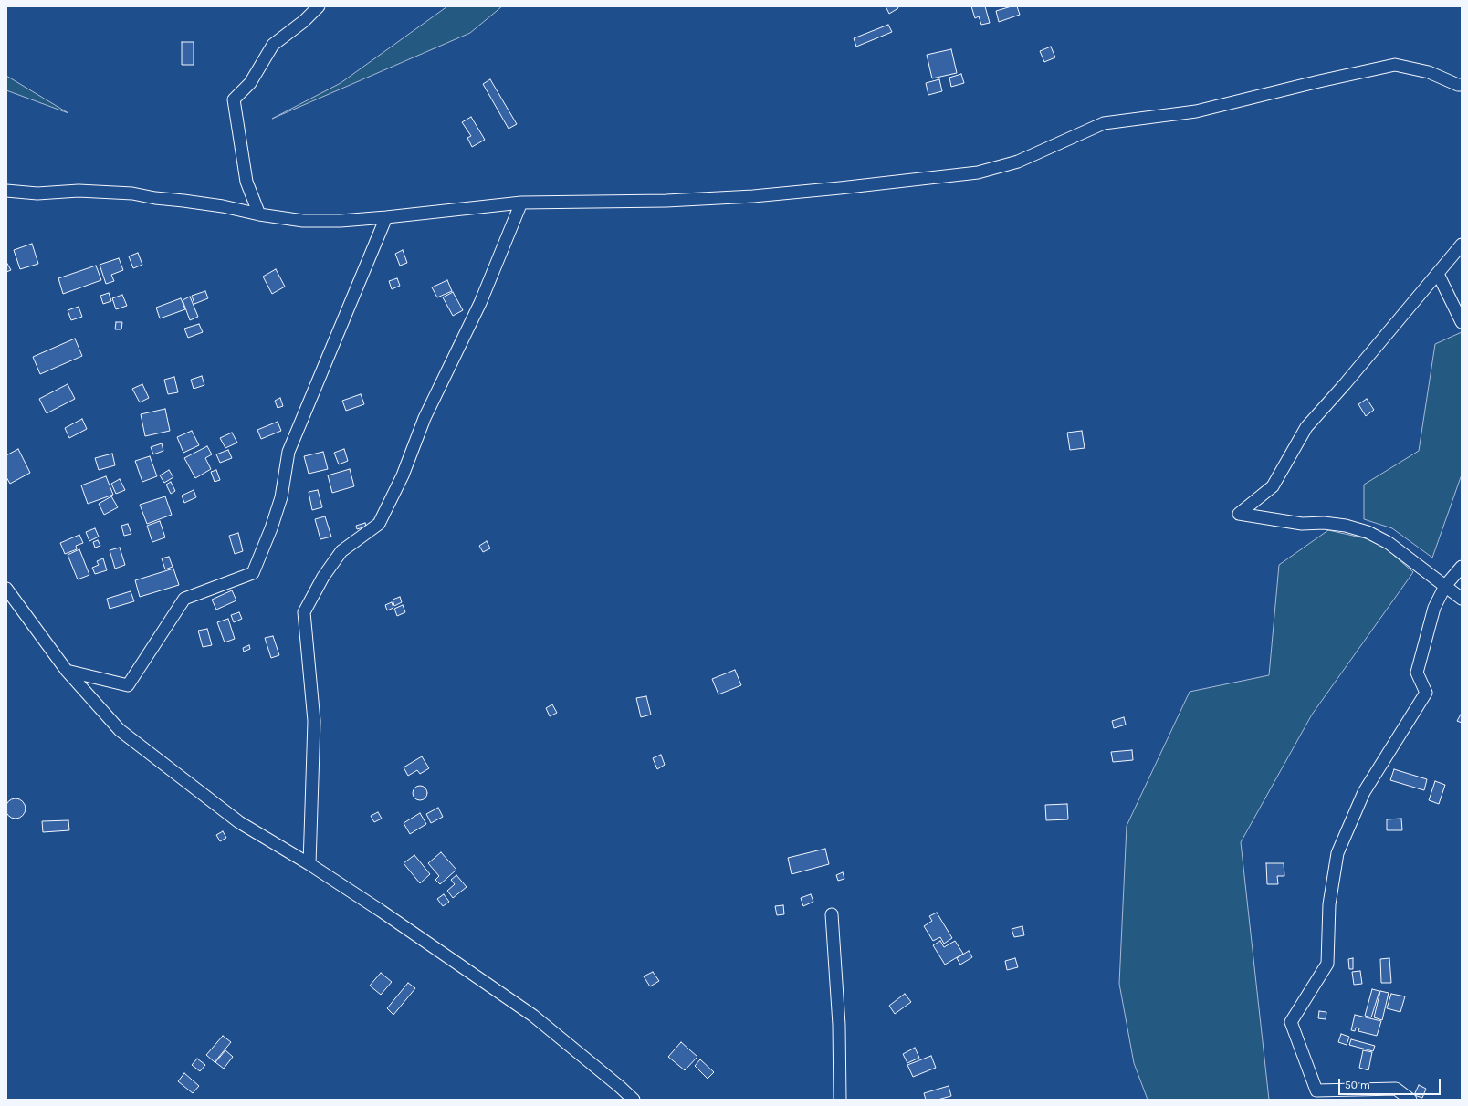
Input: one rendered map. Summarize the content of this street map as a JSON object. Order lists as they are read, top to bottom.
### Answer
{
  "scale_bar": "50 m"
}
